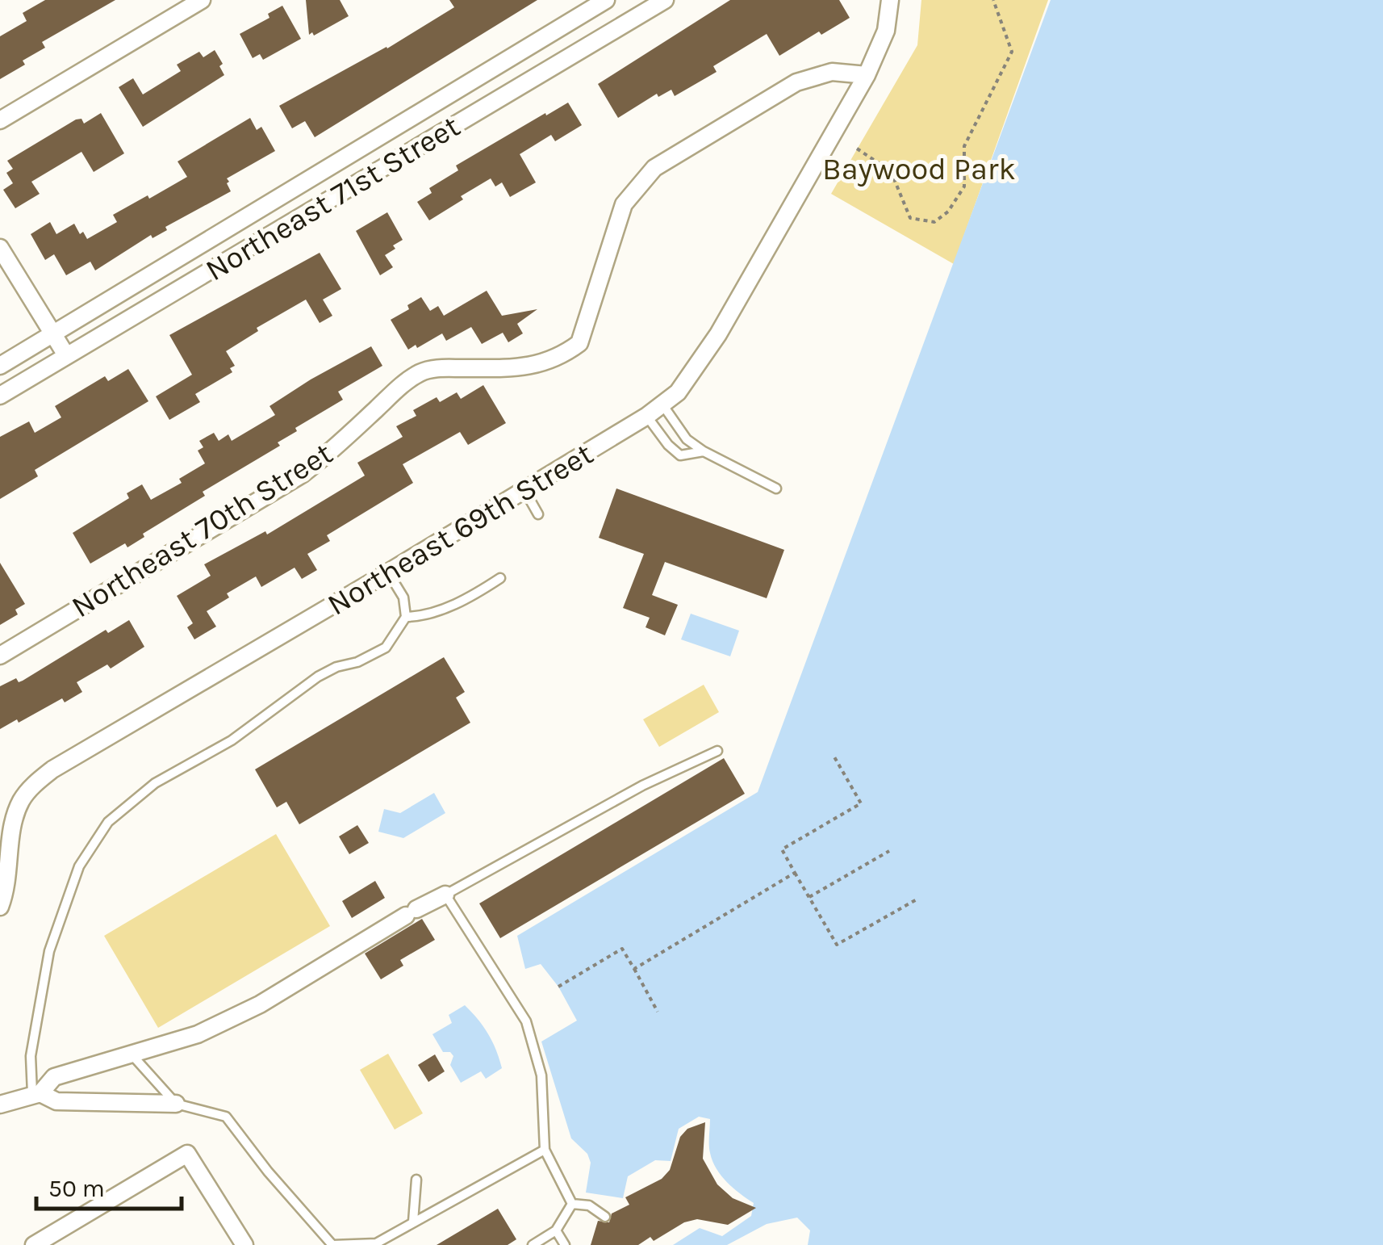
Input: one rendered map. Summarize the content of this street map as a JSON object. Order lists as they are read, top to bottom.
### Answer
{
  "streets": {
    "street": ["Northeast 71st Street", "Northeast 69th Street", "Northeast 70th Street"]
  },
  "crossings": [
    ["Northeast 69th Street", "Northeast 70th Street"]
  ],
  "parks": ["Baywood Park"],
  "scale_bar": "50 m"
}
